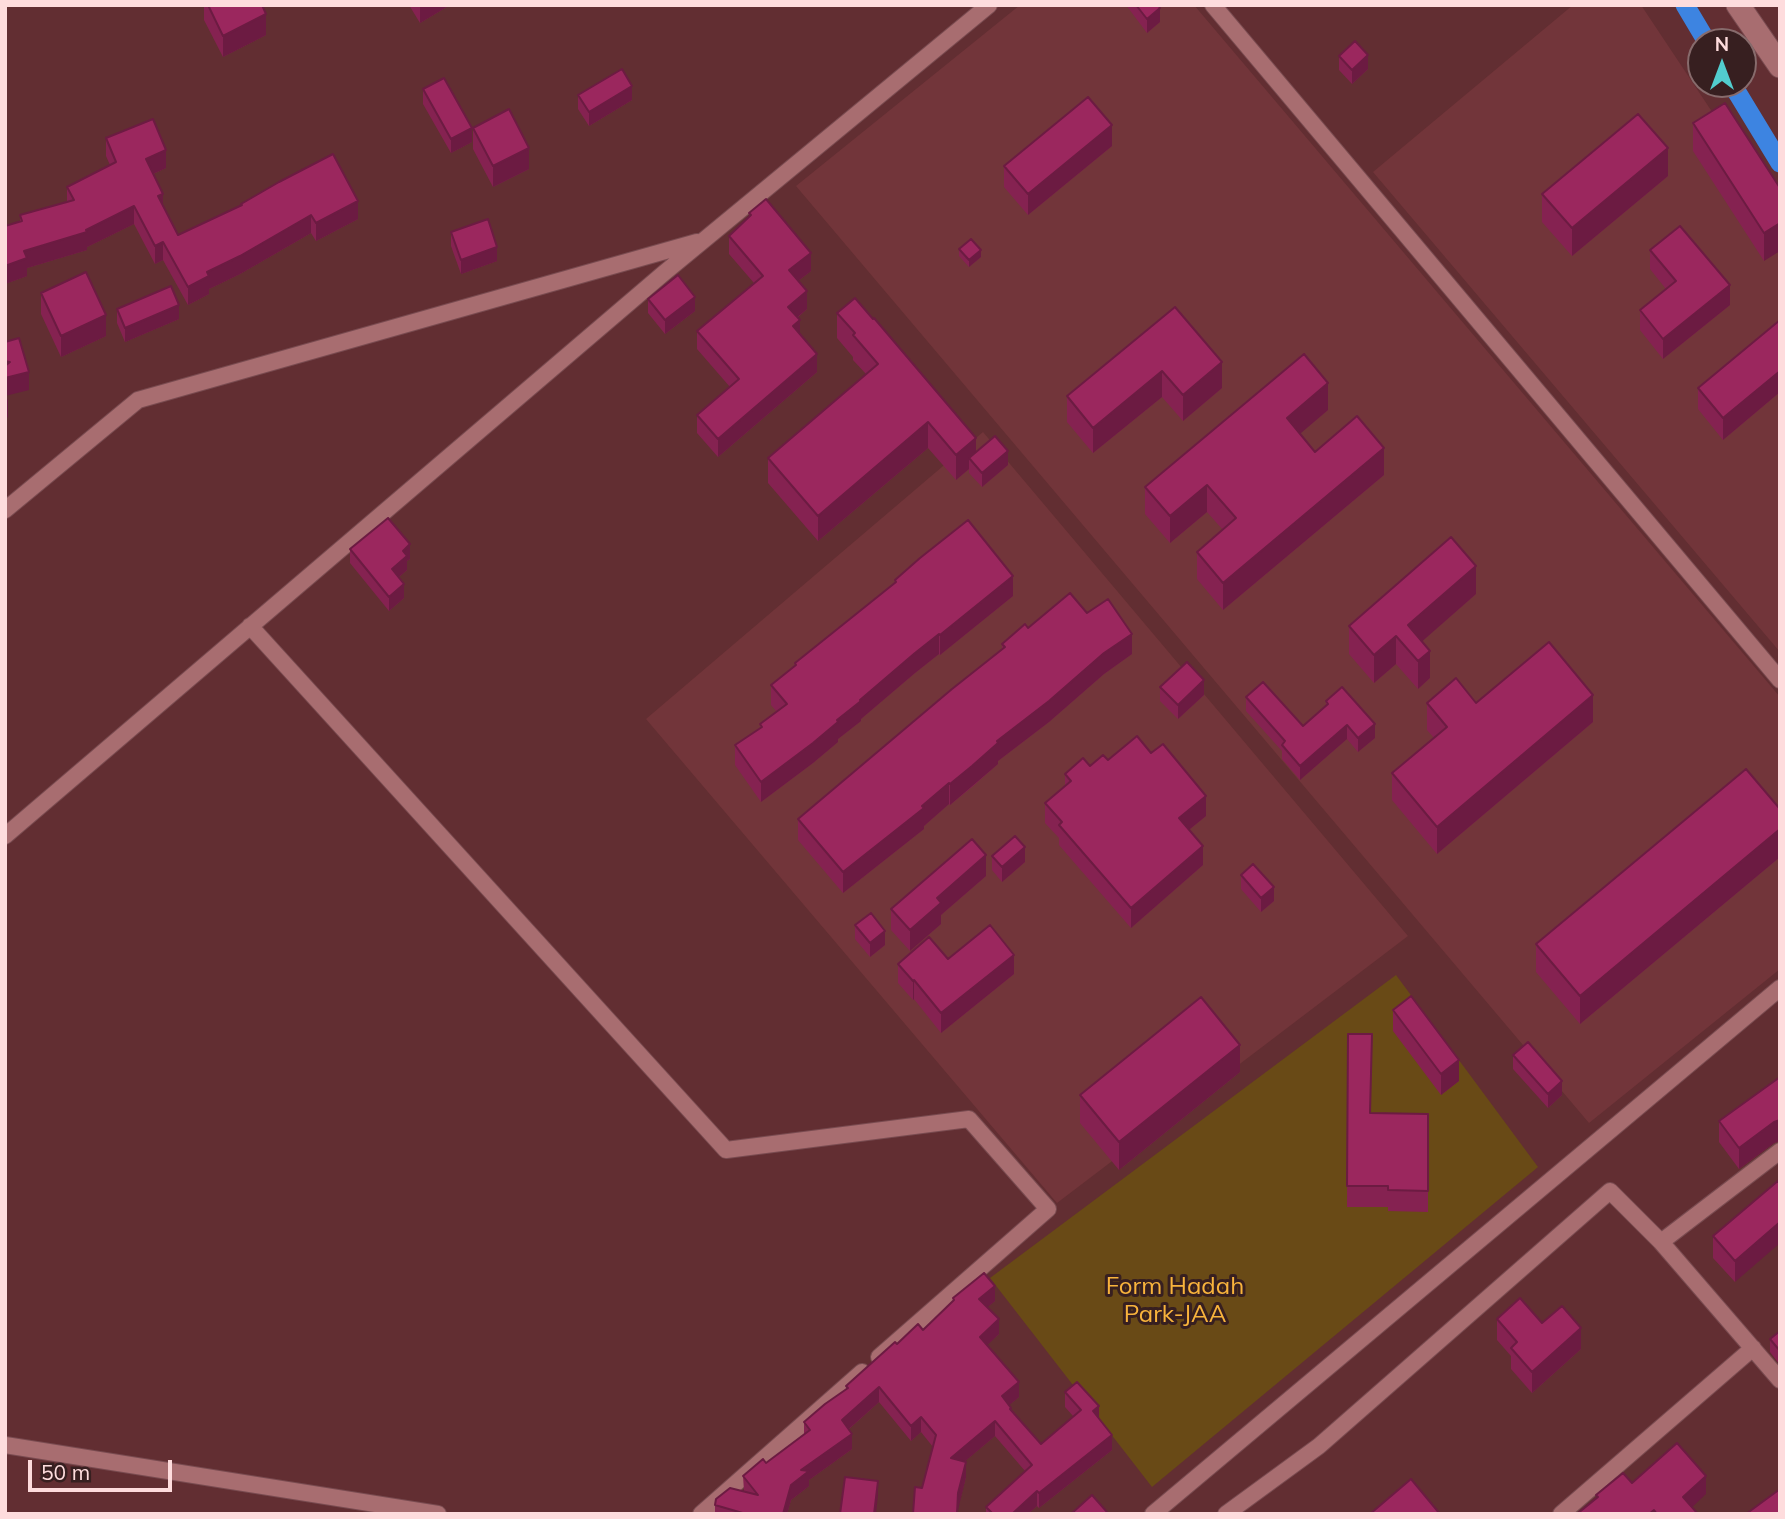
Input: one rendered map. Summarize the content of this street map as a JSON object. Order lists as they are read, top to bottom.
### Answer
{
  "parks": ["Form Hadah Park-JAA"],
  "scale_bar": "50 m",
  "north": "top"
}
